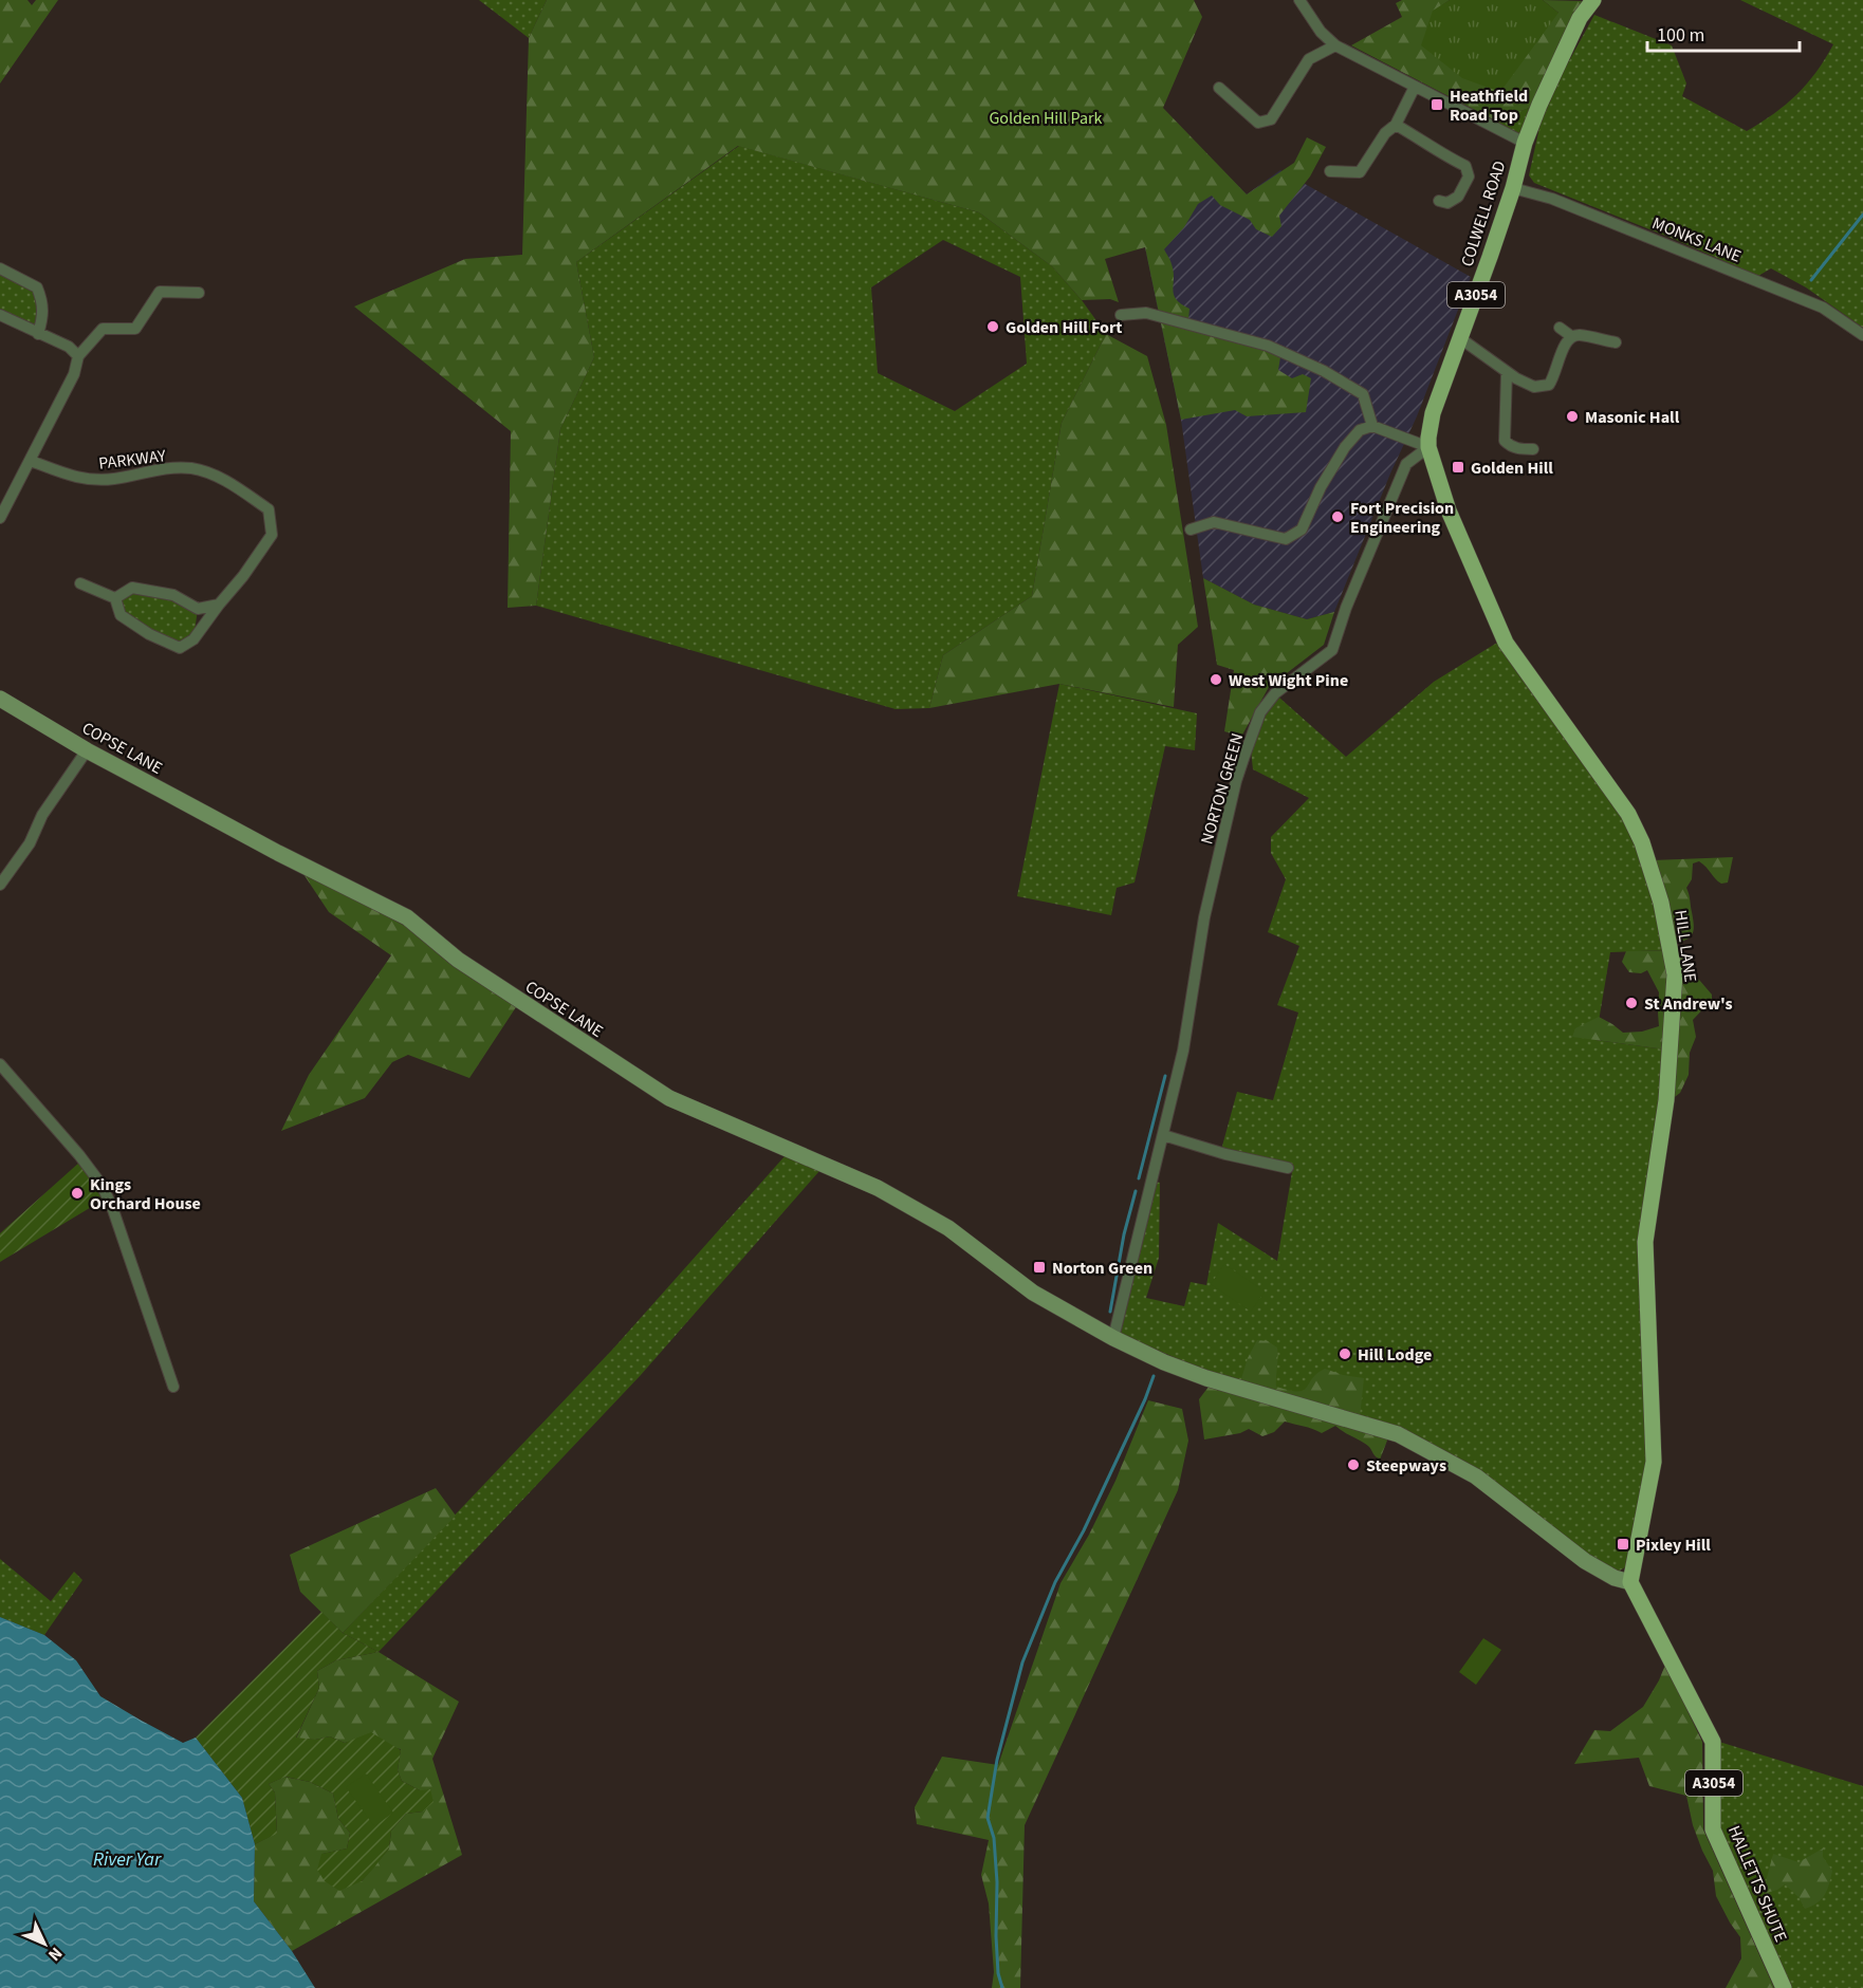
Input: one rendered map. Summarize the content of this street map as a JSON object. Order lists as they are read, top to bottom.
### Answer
{
  "streets": {
    "main road": [
      "COLWELL ROAD",
      "A3054",
      "HILL LANE",
      "HALLETTS SHUTE"
    ],
    "street": [
      "MONKS LANE",
      "PARKWAY",
      "COPSE LANE",
      "NORTON GREEN"
    ]
  },
  "crossings": [
    ["COLWELL ROAD", "MONKS LANE"],
    ["COLWELL ROAD", "NORTON GREEN"],
    ["COLWELL ROAD", "HILL LANE"],
    ["COPSE LANE", "NORTON GREEN"],
    ["NORTON GREEN", "HILL LANE"],
    ["HILL LANE", "HALLETTS SHUTE"]
  ],
  "water": ["River Yar"],
  "parks": ["Golden Hill Park"],
  "places": {
    "transit": [
      "Heathfield Road Top",
      "Golden Hill",
      "Norton Green",
      "Pixley Hill"
    ],
    "other": [
      "Golden Hill Fort",
      "Masonic Hall",
      "Fort Precision Engineering",
      "West Wight Pine",
      "St Andrew's",
      "Kings Orchard House",
      "Hill Lodge",
      "Steepways"
    ]
  },
  "scale_bar": "100 m",
  "north": "bottom right"
}
